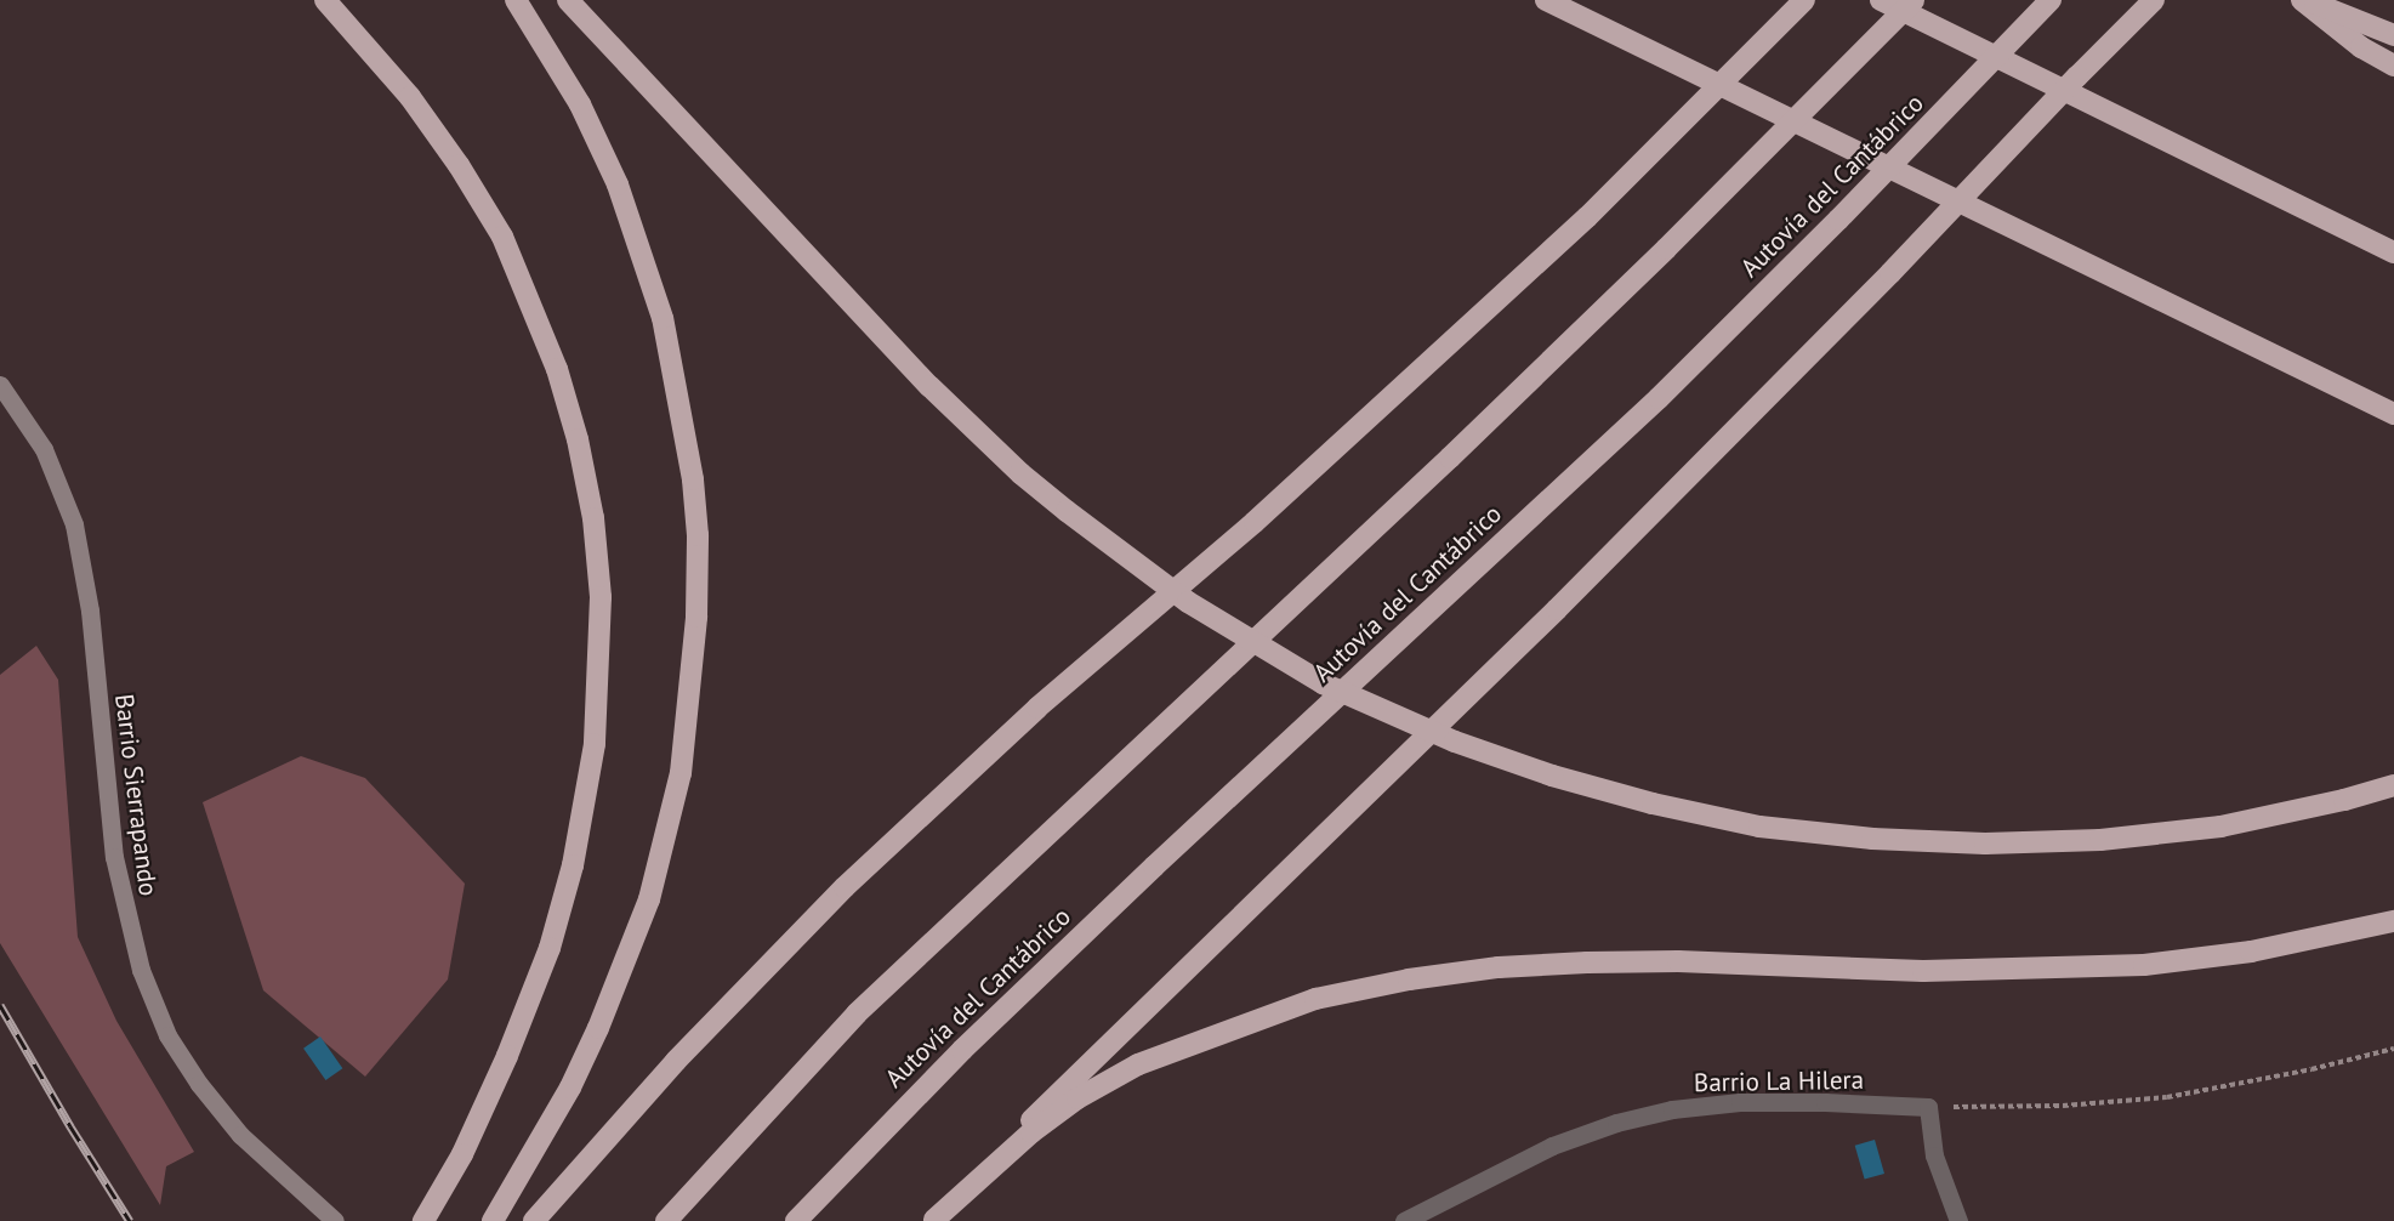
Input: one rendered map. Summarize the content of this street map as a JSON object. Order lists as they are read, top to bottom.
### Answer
{
  "streets": {
    "highway": ["Autovía del Cantábrico"],
    "street": ["Barrio Sierrapando", "Barrio La Hilera"]
  }
}
